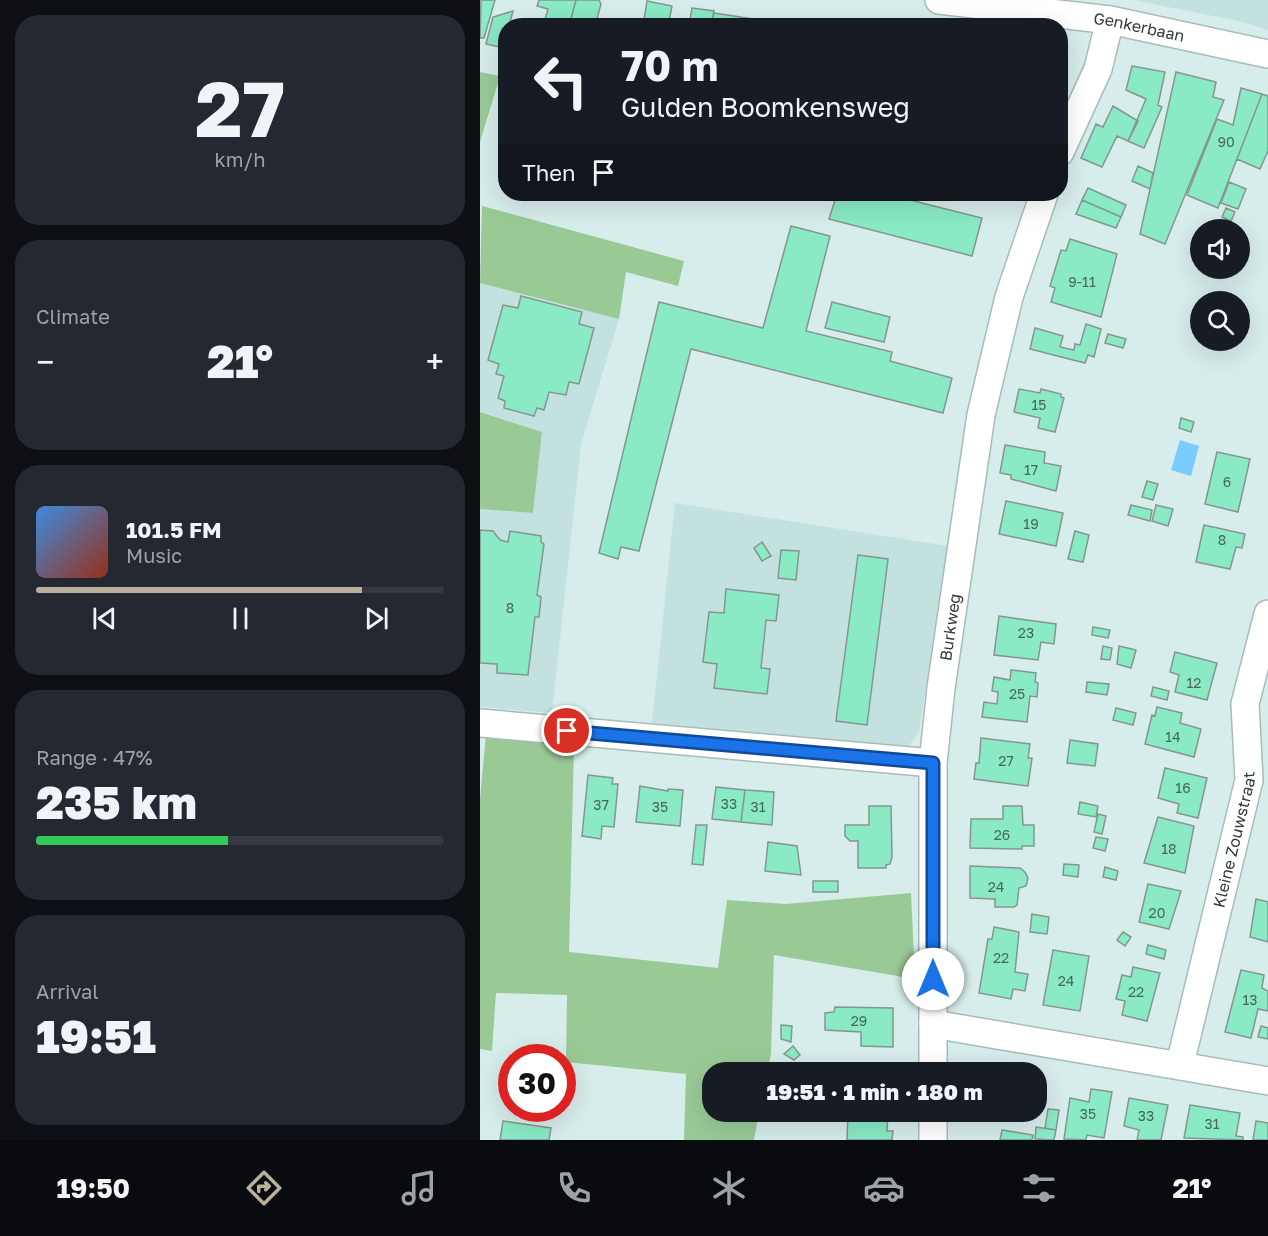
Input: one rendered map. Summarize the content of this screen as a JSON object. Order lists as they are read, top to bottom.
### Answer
{
  "streets": {
    "street": ["Genkerbaan", "Burkweg", "Kleine Zouwstraat"]
  },
  "house_numbers": [
    "90",
    "9-11",
    "15",
    "17",
    "6",
    "19",
    "8",
    "8",
    "23",
    "12",
    "25",
    "14",
    "27",
    "16",
    "33",
    "37",
    "35",
    "31",
    "26",
    "18",
    "24",
    "20",
    "22",
    "24",
    "22",
    "13",
    "29",
    "35",
    "33",
    "31"
  ],
  "page": {
    "tile": [
      ["27", "km/h"],
      "Climate",
      ["Range · 47%", "235 km"],
      ["Arrival", "19:51"]
    ],
    "turn": ["70 m", "Gulden Boomkensweg"],
    "then": "Then",
    "heat": ["−", "21°", "+"],
    "song": ["101.5 FM", "Music"],
    "limit": "30",
    "trip": "19:51 · 1 min · 180 m",
    "tabs": ["19:50", "21°"]
  }
}
